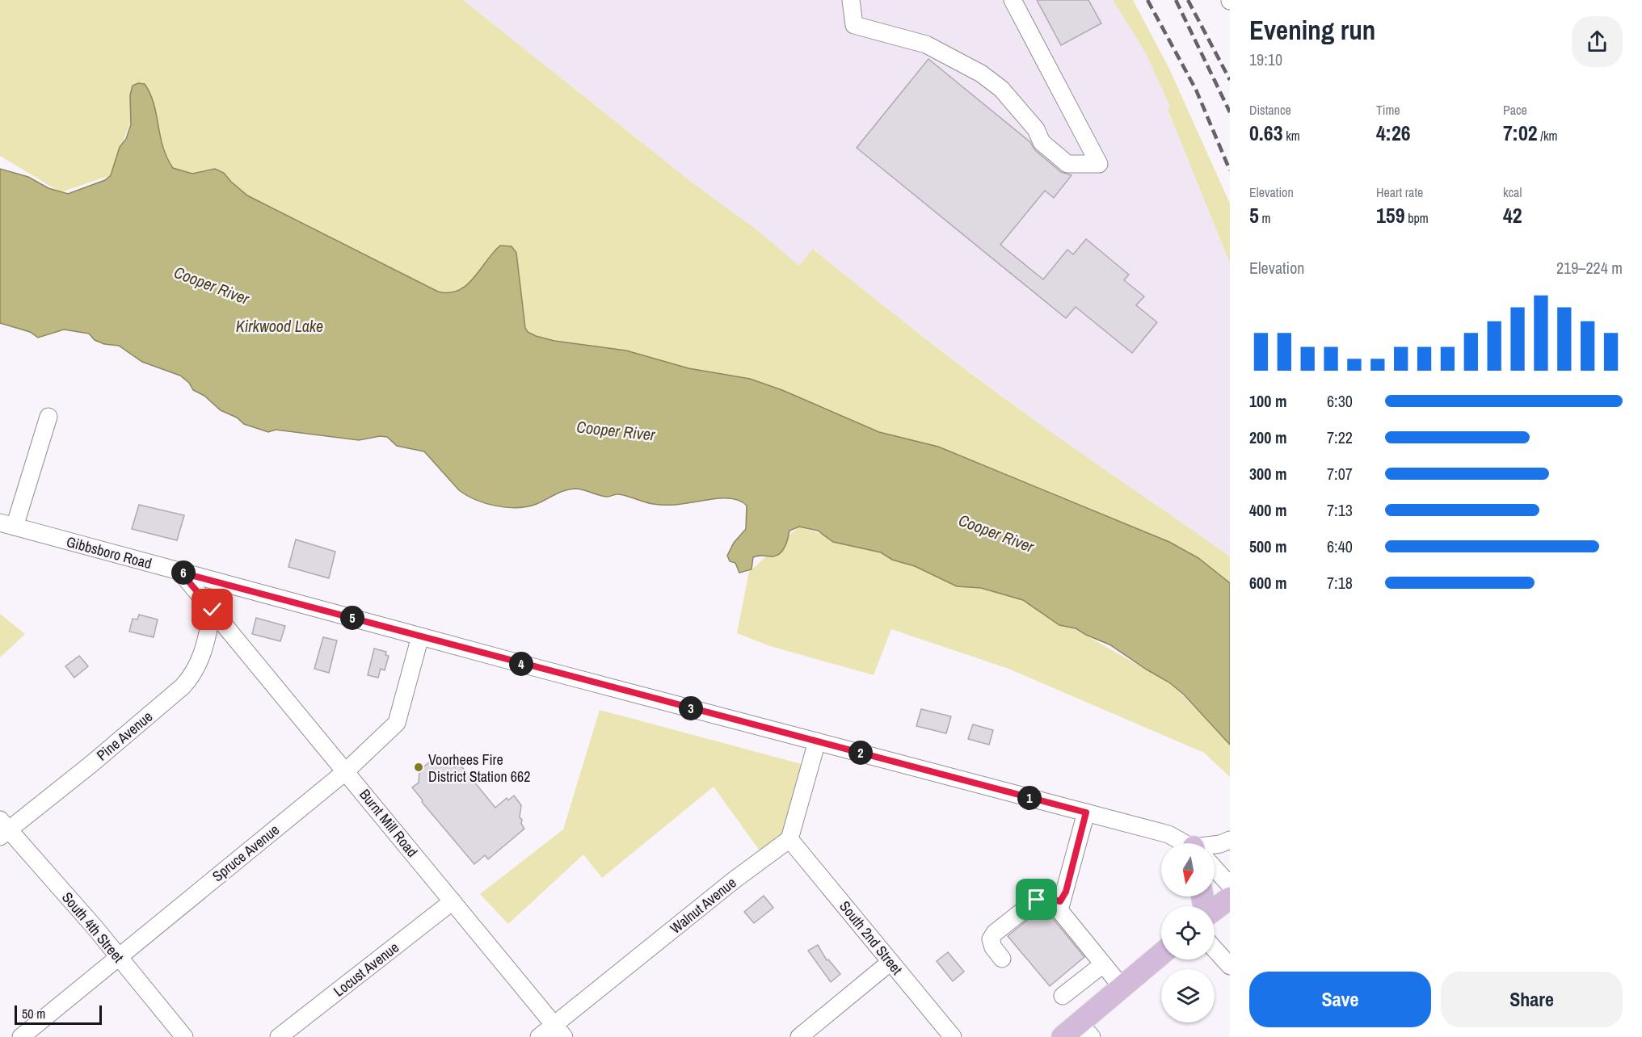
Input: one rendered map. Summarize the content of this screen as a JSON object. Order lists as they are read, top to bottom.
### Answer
{
  "streets": {
    "street": [
      "Gibbsboro Road",
      "Pine Avenue",
      "Burnt Mill Road",
      "Spruce Avenue",
      "Walnut Avenue",
      "South 4th Street",
      "South 2nd Street",
      "Locust Avenue"
    ]
  },
  "crossings": [
    ["Gibbsboro Road", "Burnt Mill Road"],
    ["Gibbsboro Road", "Spruce Avenue"],
    ["Pine Avenue", "Burnt Mill Road"],
    ["Pine Avenue", "South 4th Street"],
    ["Burnt Mill Road", "Spruce Avenue"],
    ["Burnt Mill Road", "Walnut Avenue"],
    ["Burnt Mill Road", "Locust Avenue"],
    ["Spruce Avenue", "South 4th Street"],
    ["Walnut Avenue", "South 2nd Street"]
  ],
  "water": ["Cooper River", "Kirkwood Lake"],
  "places": ["Voorhees Fire District Station 662"],
  "scale_bar": "50 m",
  "north": "bottom",
  "page": {
    "heading": ["Evening run", "19:10"],
    "stats": [
      ["Distance", "0.63 km"],
      ["Time", "4:26"],
      ["Pace", "7:02 /km"],
      ["Elevation", "5 m"],
      ["Heart rate", "159 bpm"],
      ["kcal", "42"]
    ],
    "chart": ["Elevation", "219–224 m"],
    "list": [
      {
        "name": "100 m",
        "note": "6:30"
      },
      {
        "name": "200 m",
        "note": "7:22"
      },
      {
        "name": "300 m",
        "note": "7:07"
      },
      {
        "name": "400 m",
        "note": "7:13"
      },
      {
        "name": "500 m",
        "note": "6:40"
      },
      {
        "name": "600 m",
        "note": "7:18"
      }
    ],
    "pins": [
      "6",
      "5",
      "4",
      "3",
      "2",
      "1"
    ],
    "buttons": ["Save", "Share"],
    "scale": "50 m"
  }
}
